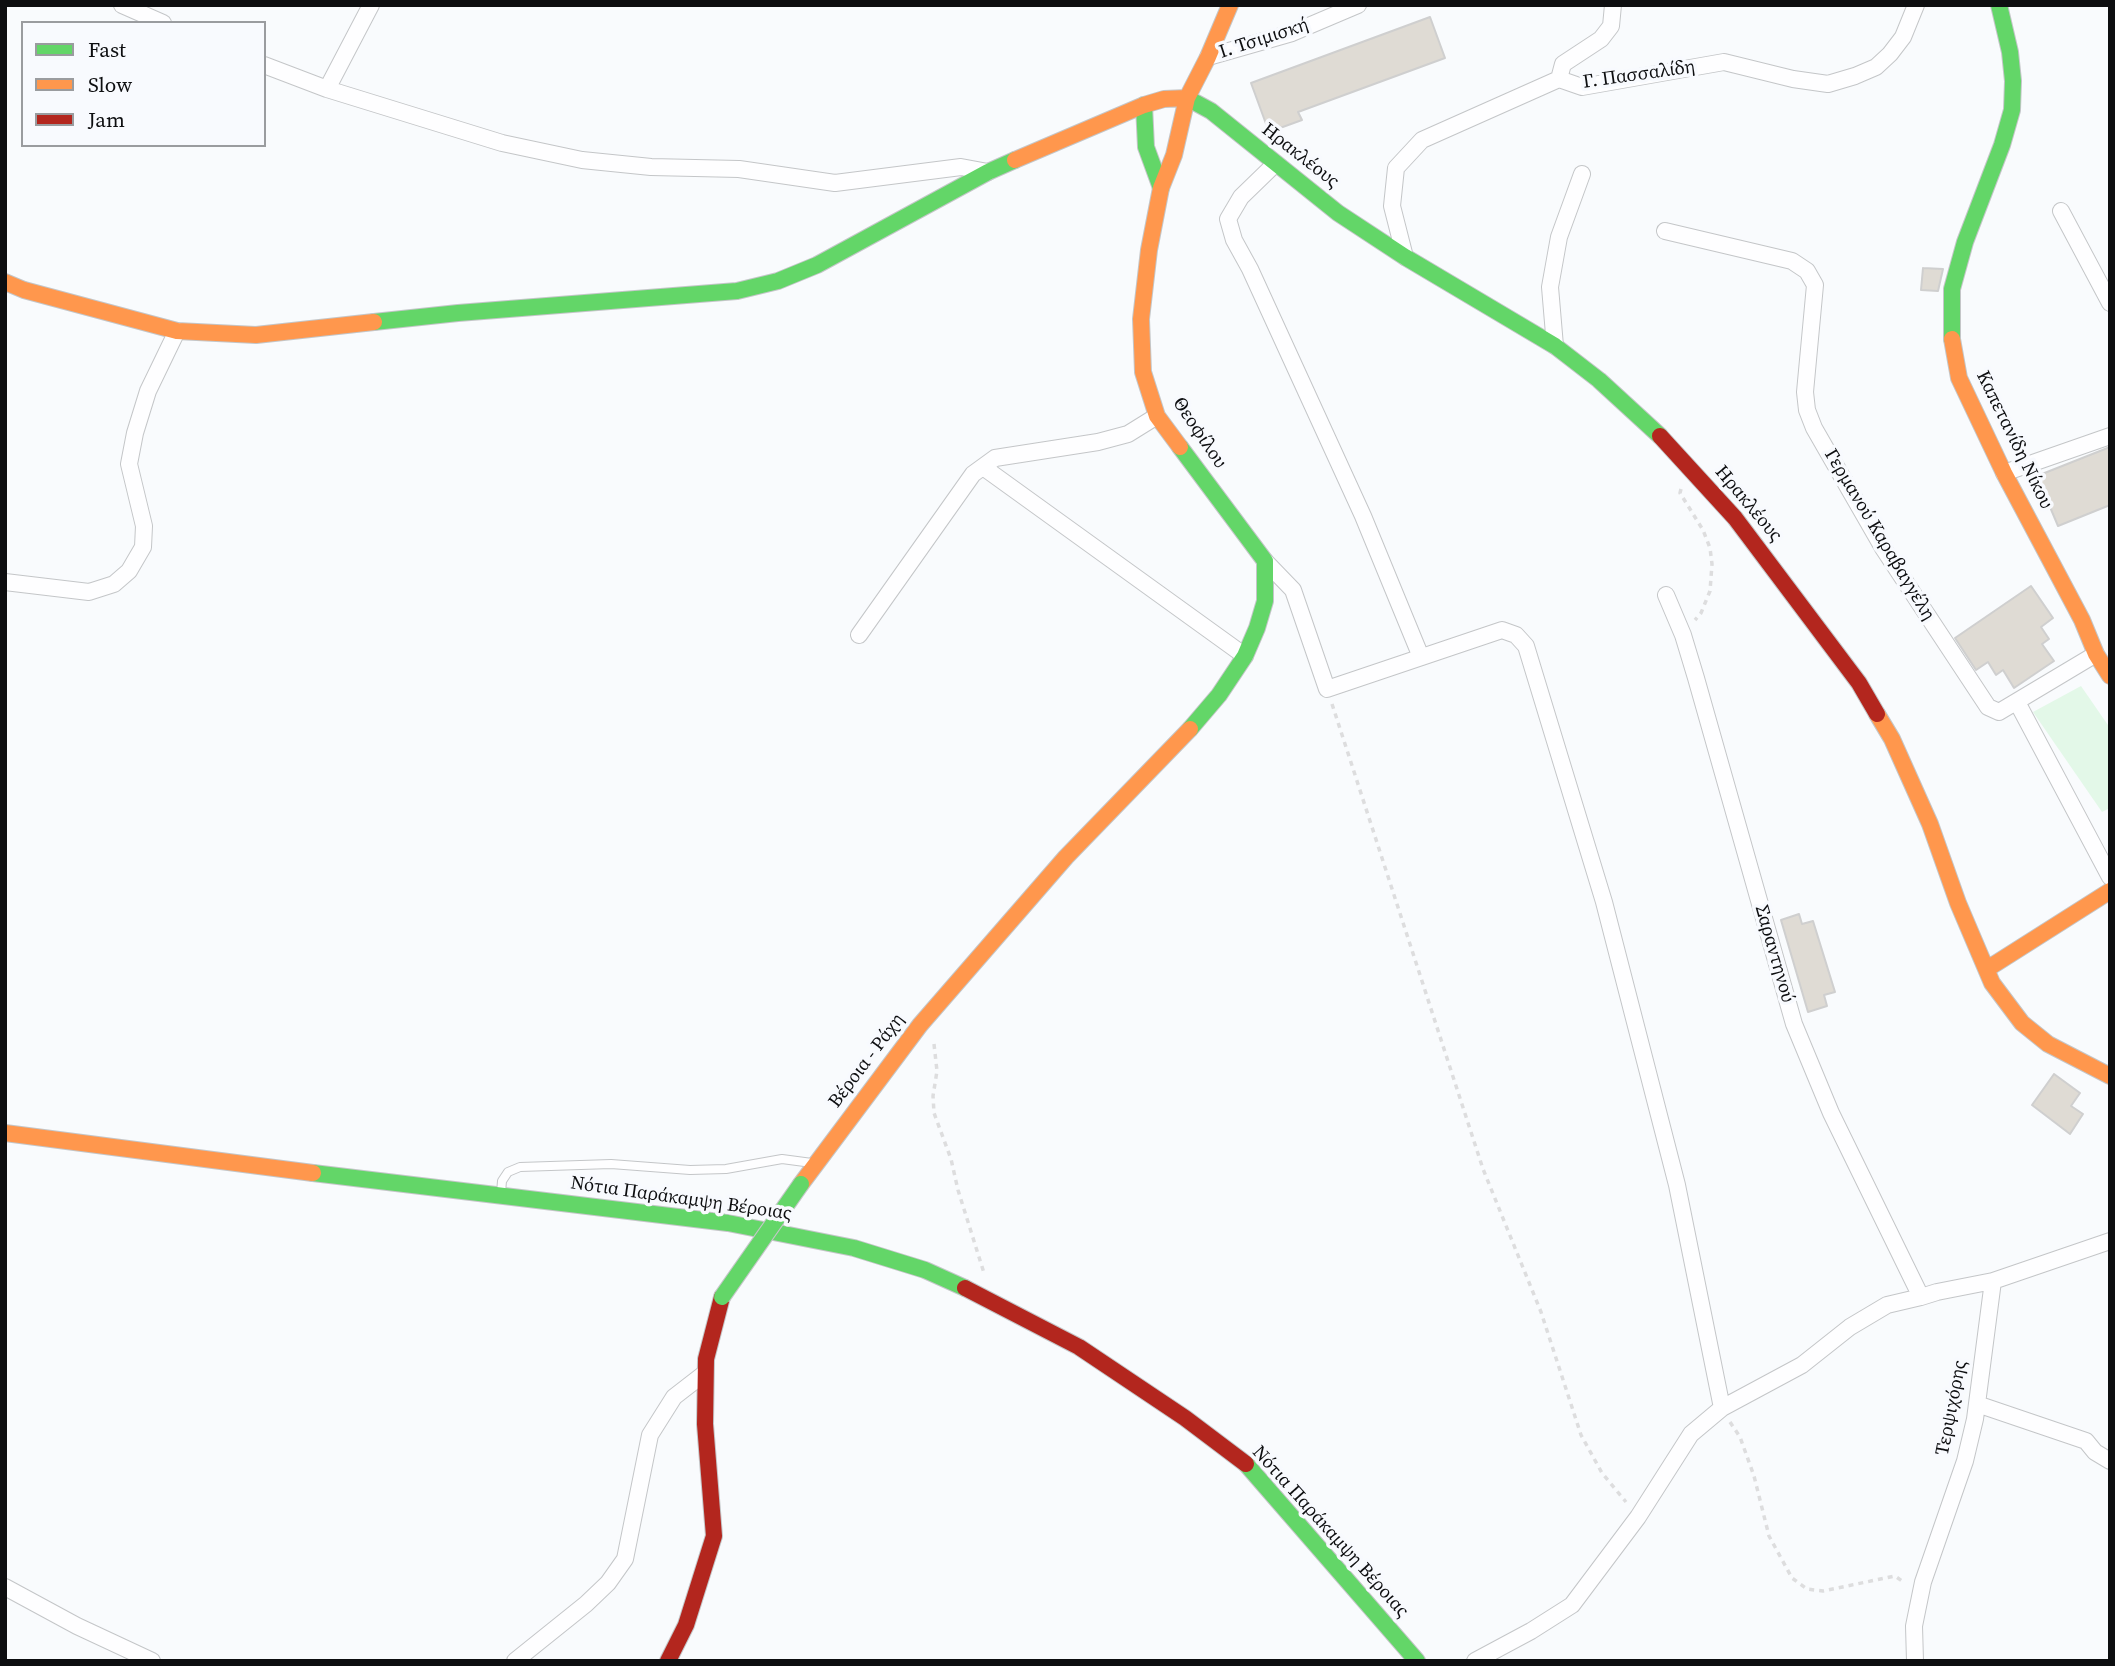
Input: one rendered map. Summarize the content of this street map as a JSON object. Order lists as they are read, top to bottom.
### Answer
{
  "streets": {
    "street": [
      "Ι. Τσιμισκή",
      "Γ. Πασσαλίδη",
      "Ηρακλέους",
      "Θεοφίλου",
      "Καπετανίδη Νίκου",
      "Γερμανού Καραβαγγέλη",
      "Σαραντηνού",
      "Βέροια - Ράχη",
      "Νότια Παράκαμψη Βέροιας",
      "Τερψιχόρης"
    ]
  },
  "crossings": [
    ["Ι. Τσιμισκή", "Θεοφίλου"],
    ["Γ. Πασσαλίδη", "Ηρακλέους"],
    ["Ηρακλέους", "Θεοφίλου"],
    ["Θεοφίλου", "Βέροια - Ράχη"]
  ],
  "legend": ["Fast", "Slow", "Jam"]
}
